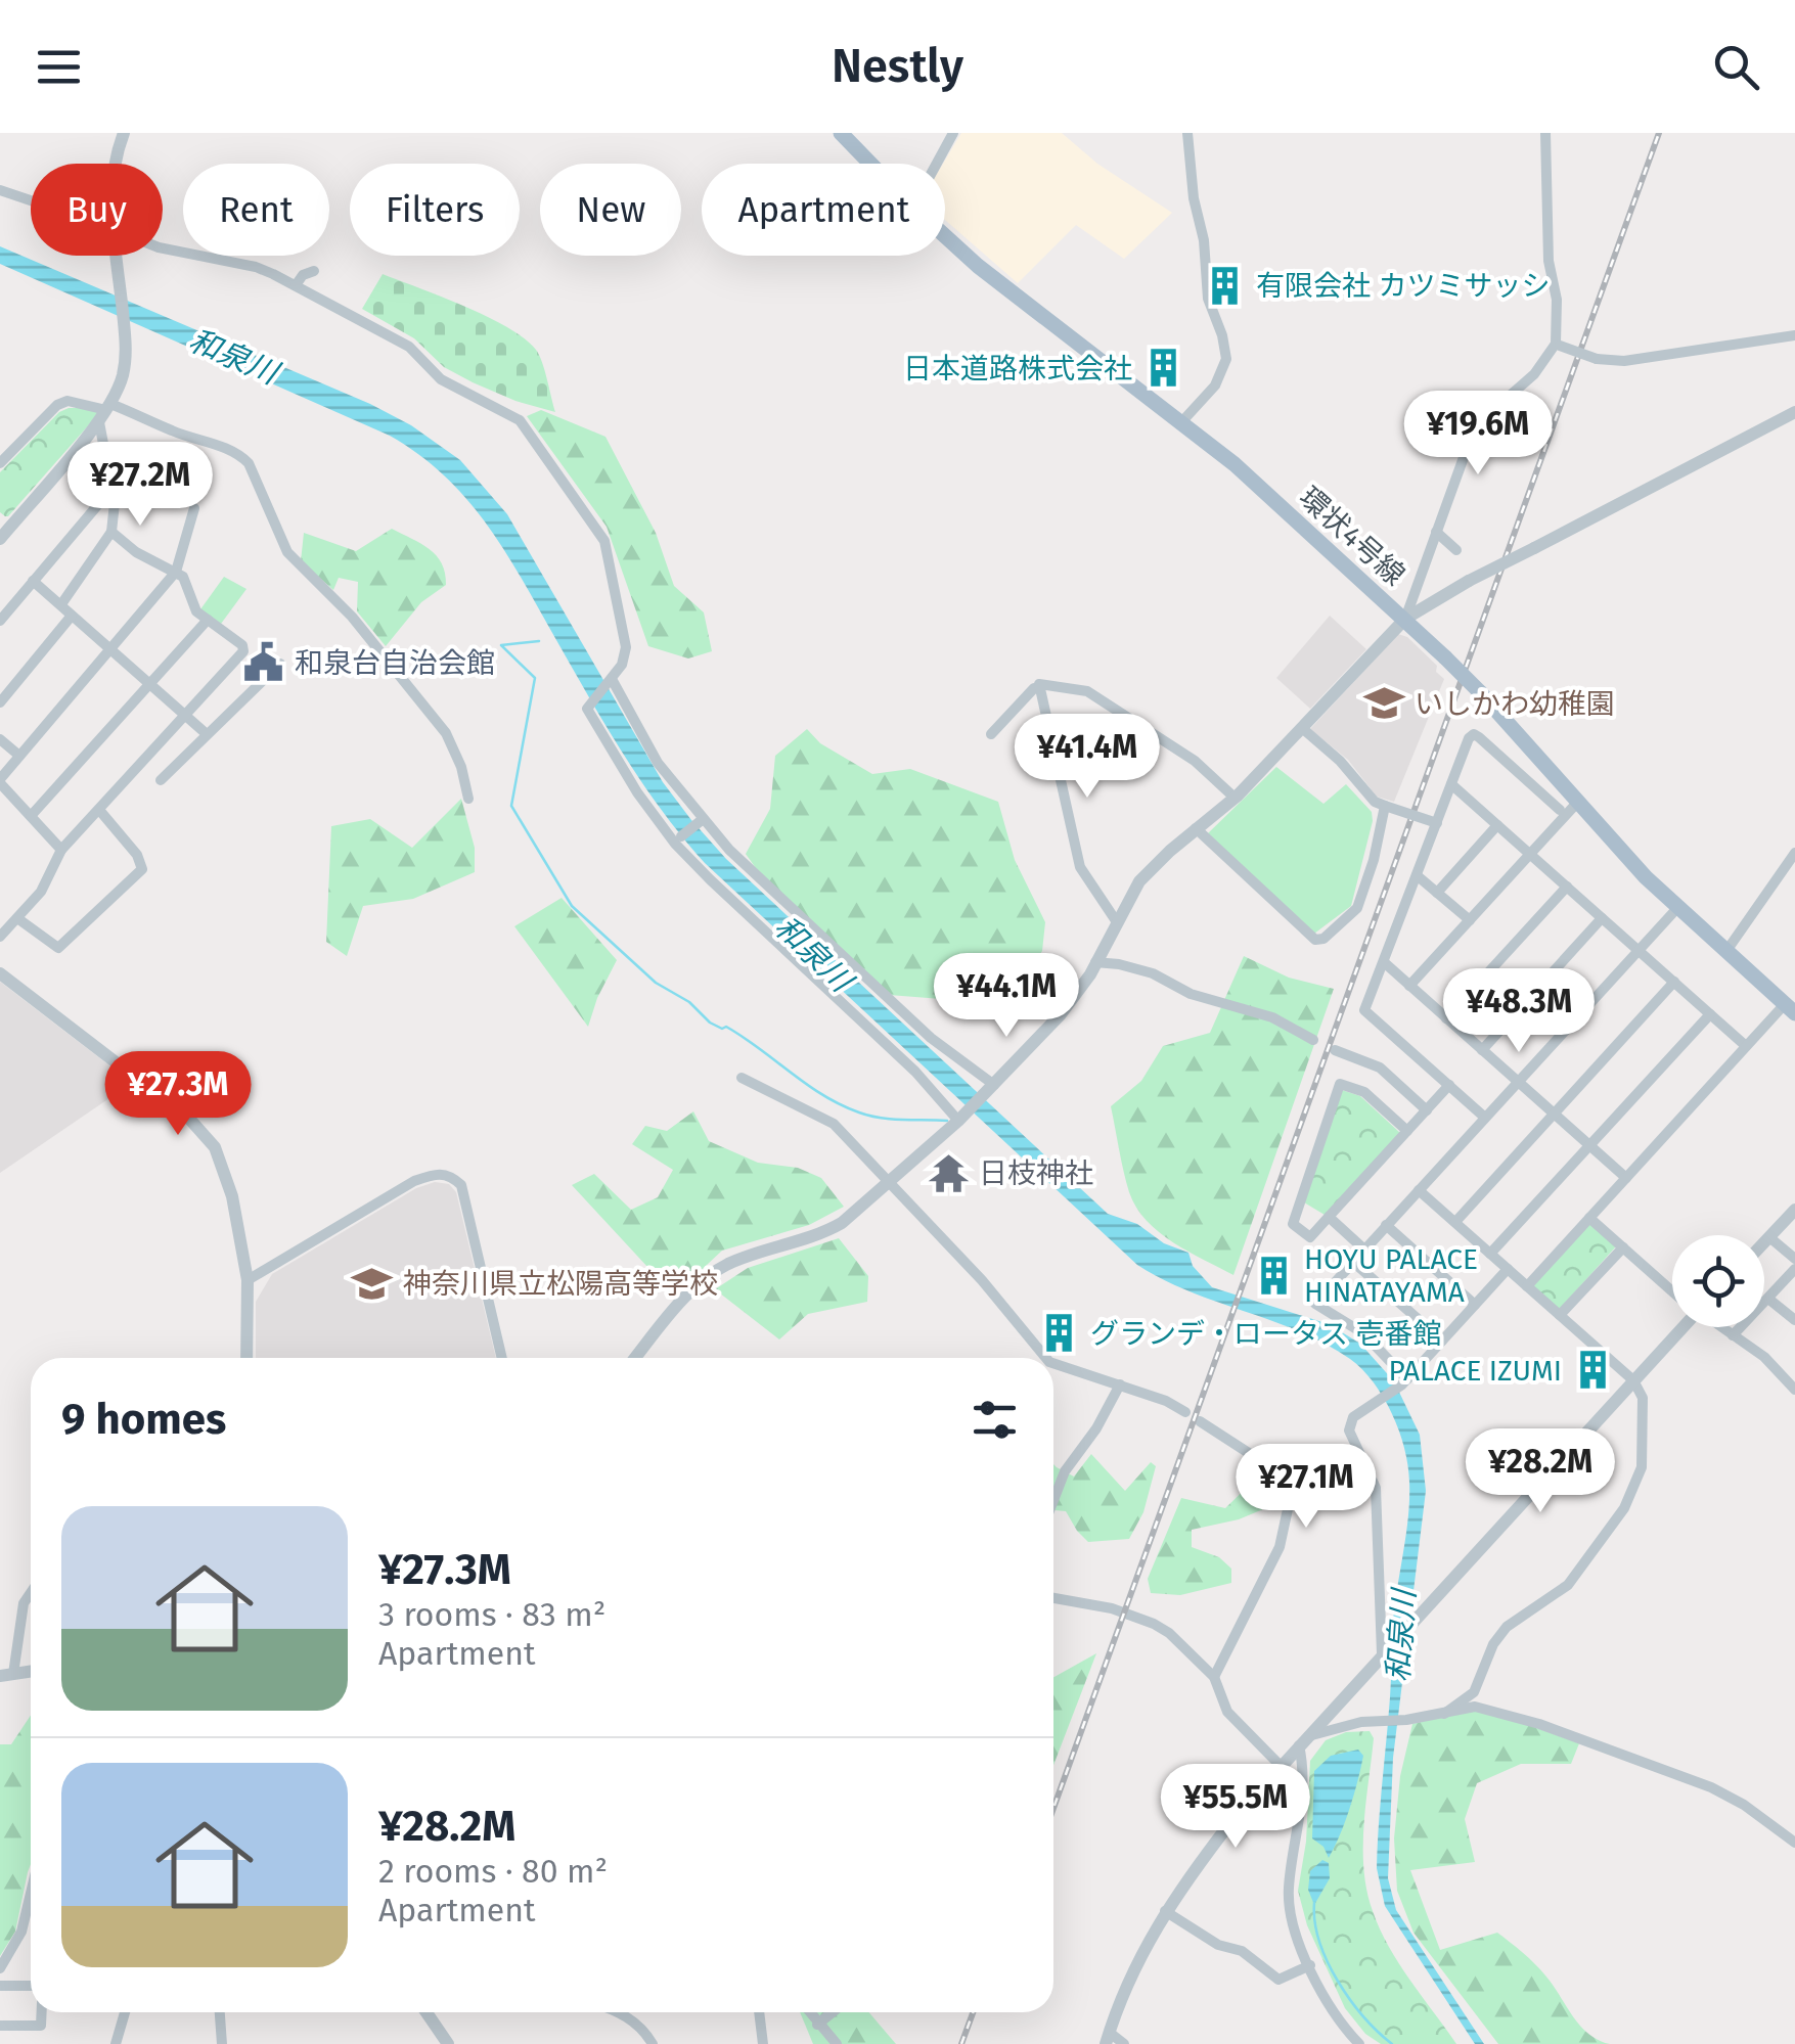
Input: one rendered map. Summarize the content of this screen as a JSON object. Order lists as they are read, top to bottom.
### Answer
{
  "streets": {
    "main road": ["環状4号線"]
  },
  "water": ["和泉川"],
  "places": {
    "building": [
      "有限会社 カツミサッシ",
      "日本道路株式会社",
      "HOYU PALACE HINATAYAMA",
      "グランデ・ロータス 壱番館",
      "PALACE IZUMI"
    ],
    "public building": ["和泉台自治会館"],
    "school or university": ["いしかわ幼稚園", "神奈川県立松陽高等学校"],
    "temple": ["日枝神社"]
  },
  "page": {
    "header": "Nestly",
    "chip": [
      "Buy",
      "Rent",
      "Filters",
      "New",
      "Apartment"
    ],
    "price": [
      "¥19.6M",
      "¥27.2M",
      "¥41.4M",
      "¥44.1M",
      "¥48.3M",
      "¥27.3M",
      "¥28.2M",
      "¥27.1M",
      "¥55.5M"
    ],
    "heading": "9 homes",
    "list": [
      {
        "name": "¥27.3M",
        "note": "3 rooms · 83 m² · Apartment"
      },
      {
        "name": "¥28.2M",
        "note": "2 rooms · 80 m² · Apartment"
      }
    ]
  }
}
